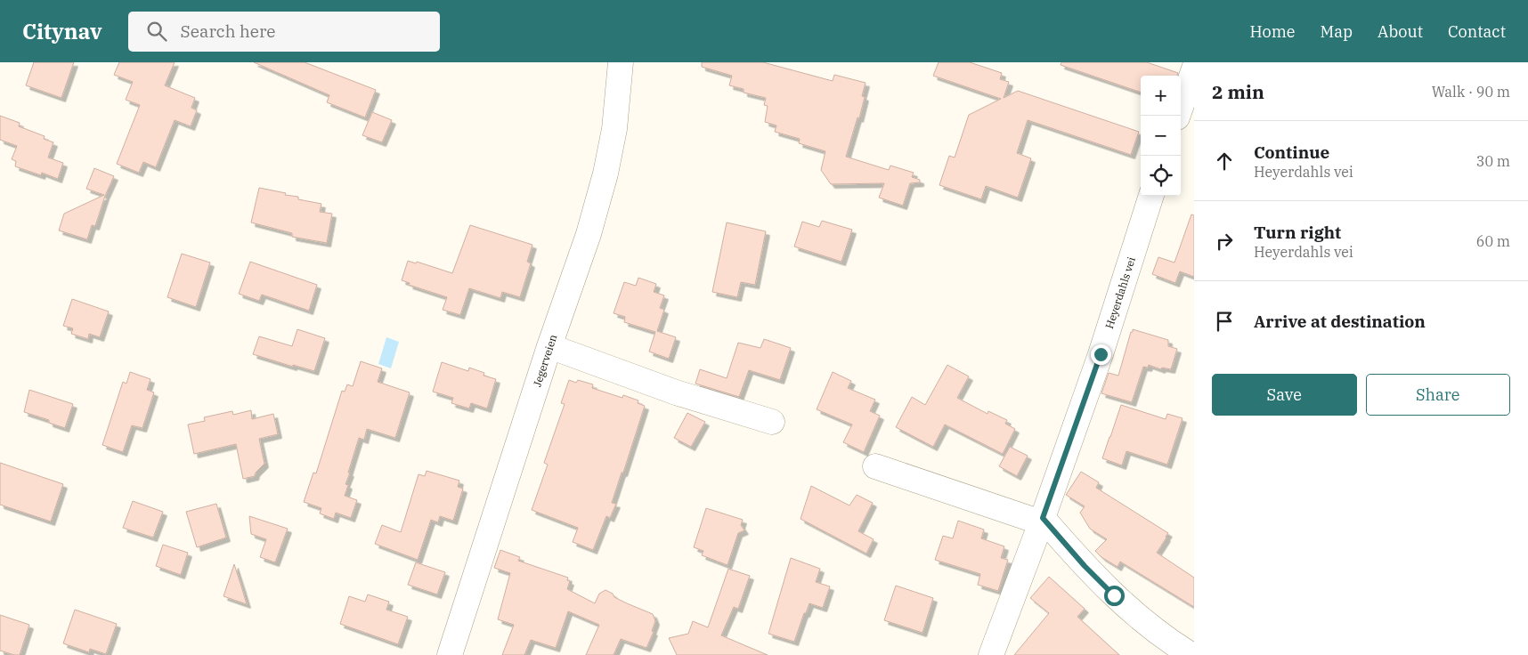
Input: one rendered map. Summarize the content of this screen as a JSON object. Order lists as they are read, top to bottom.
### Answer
{
  "streets": {
    "street": ["Heyerdahls vei", "Jegerveien"]
  },
  "page": {
    "header": "Citynav",
    "search": "Search here",
    "nav": [
      "Home",
      "Map",
      "About",
      "Contact"
    ],
    "heading": ["2 min", "Walk · 90 m"],
    "map_buttons": ["+", "−"],
    "list": [
      ["Continue", "Heyerdahls vei", "30 m"],
      ["Turn right", "Heyerdahls vei", "60 m"],
      "Arrive at destination"
    ],
    "buttons": ["Save", "Share"]
  }
}
